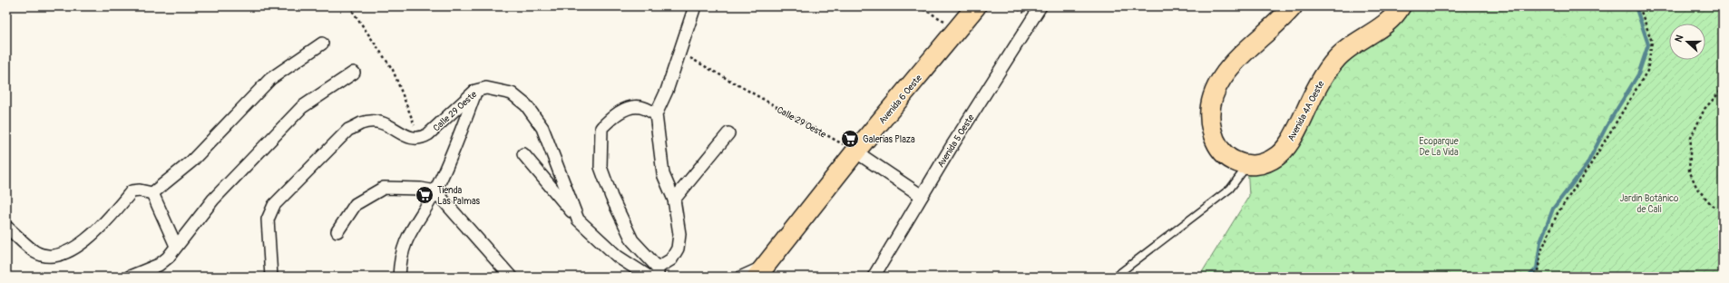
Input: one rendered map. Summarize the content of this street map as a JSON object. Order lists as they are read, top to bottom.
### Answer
{
  "streets": {
    "main road": ["Avenida 6 Oeste", "Avenida 4A Oeste"],
    "street": ["Calle 29 Oeste", "Avenida 5 Oeste"]
  },
  "crossings": [
    ["Avenida 6 Oeste", "Calle 29 Oeste"]
  ],
  "parks": ["Ecoparque De La Vida", "Jardin Botánico de Cali"],
  "places": {
    "supermarket": ["Galerias Plaza", "Tienda Las Palmas"]
  },
  "north": "left"
}
